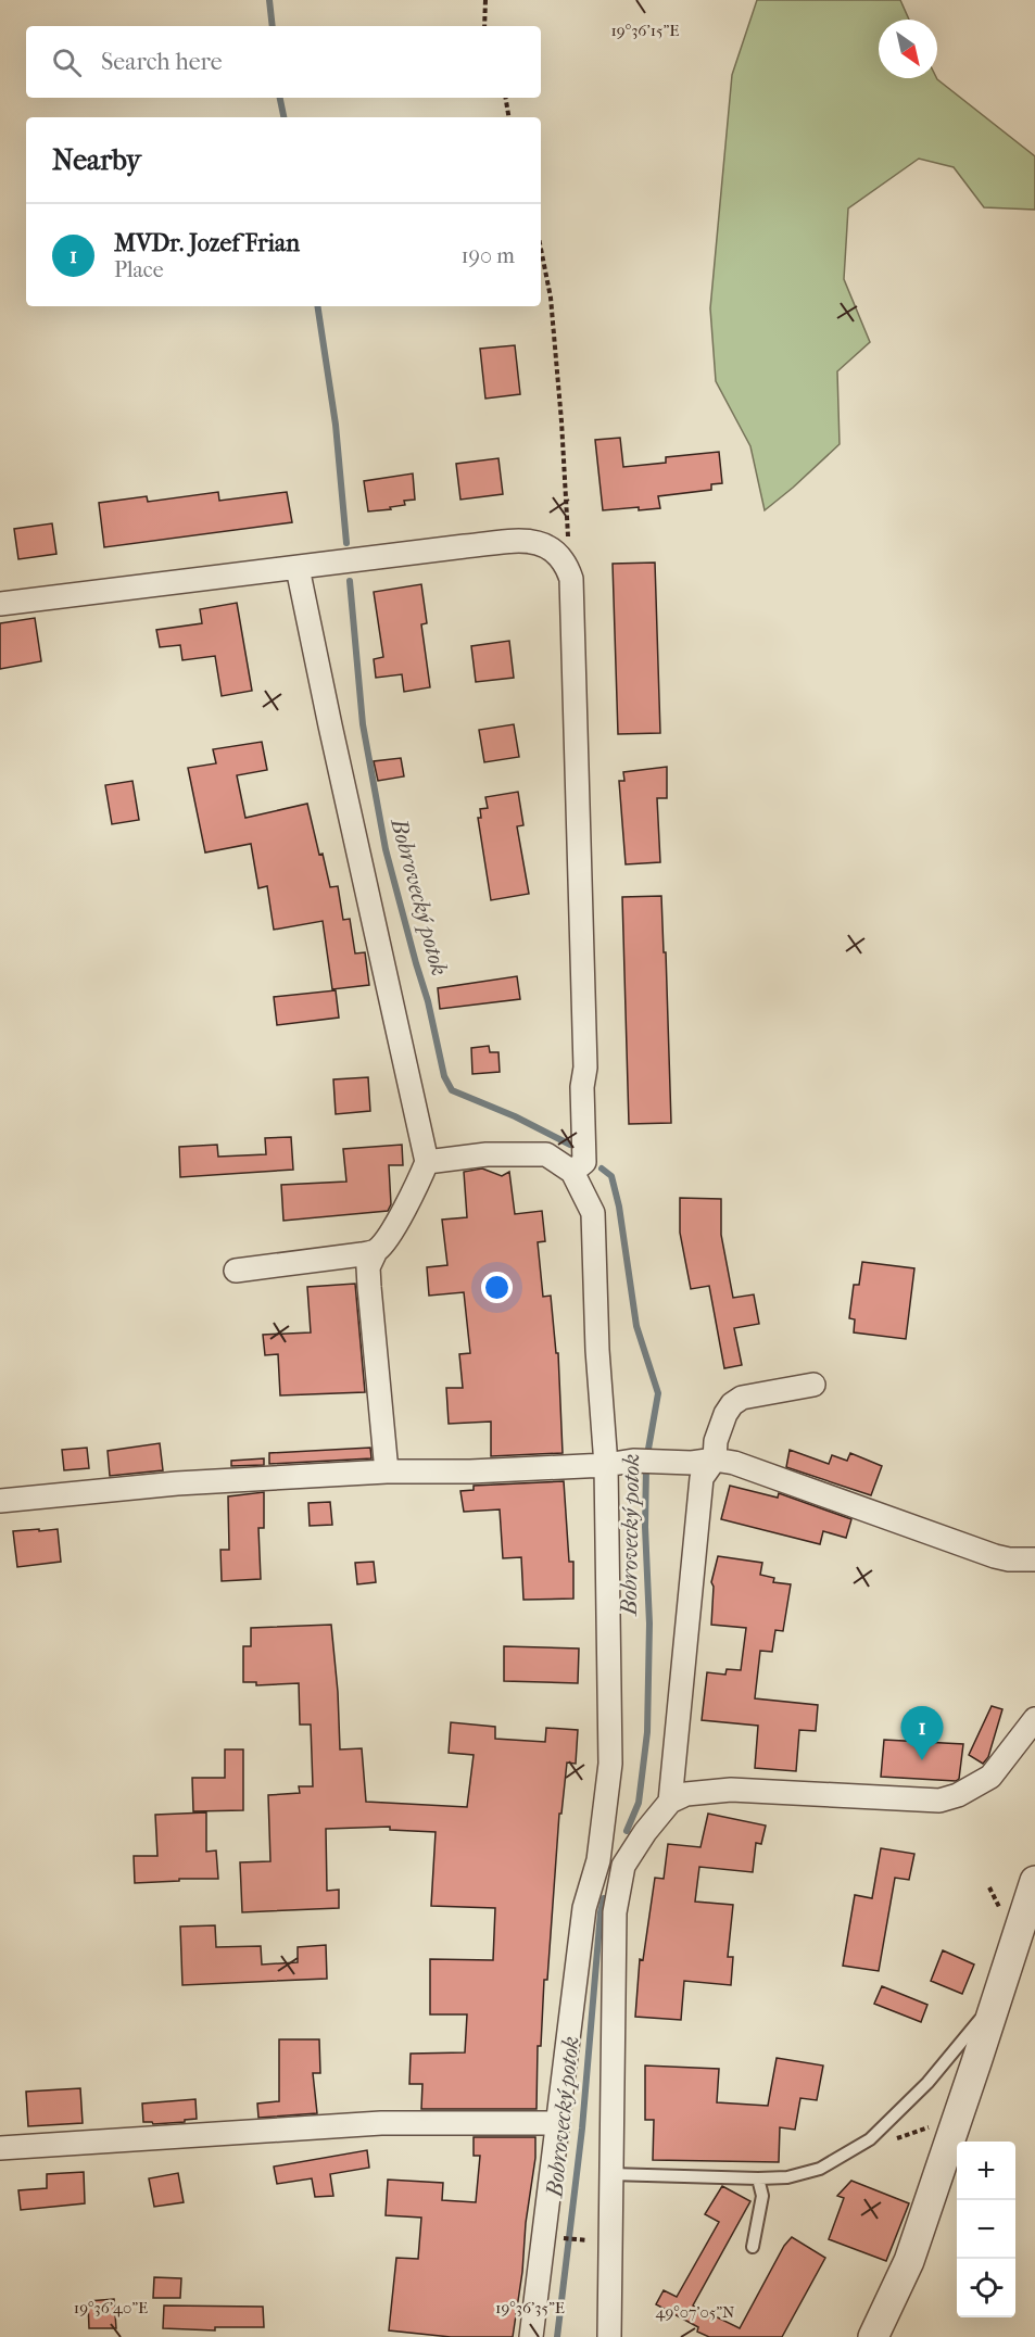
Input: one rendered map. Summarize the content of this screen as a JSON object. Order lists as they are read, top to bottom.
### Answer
{
  "water": ["Bobrovecký potok"],
  "north": "bottom right",
  "page": {
    "search": "Search here",
    "heading": "Nearby",
    "list": [
      {
        "mark": "1",
        "name": "MVDr. Jozef Frian",
        "note": "Place",
        "value": "190 m"
      }
    ],
    "pins": "1",
    "map_buttons": ["+", "−"]
  },
  "coordinates": [
    "19°36'15\"E",
    "19°36'40\"E",
    "19°36'35\"E",
    "49°07'05\"N"
  ]
}
